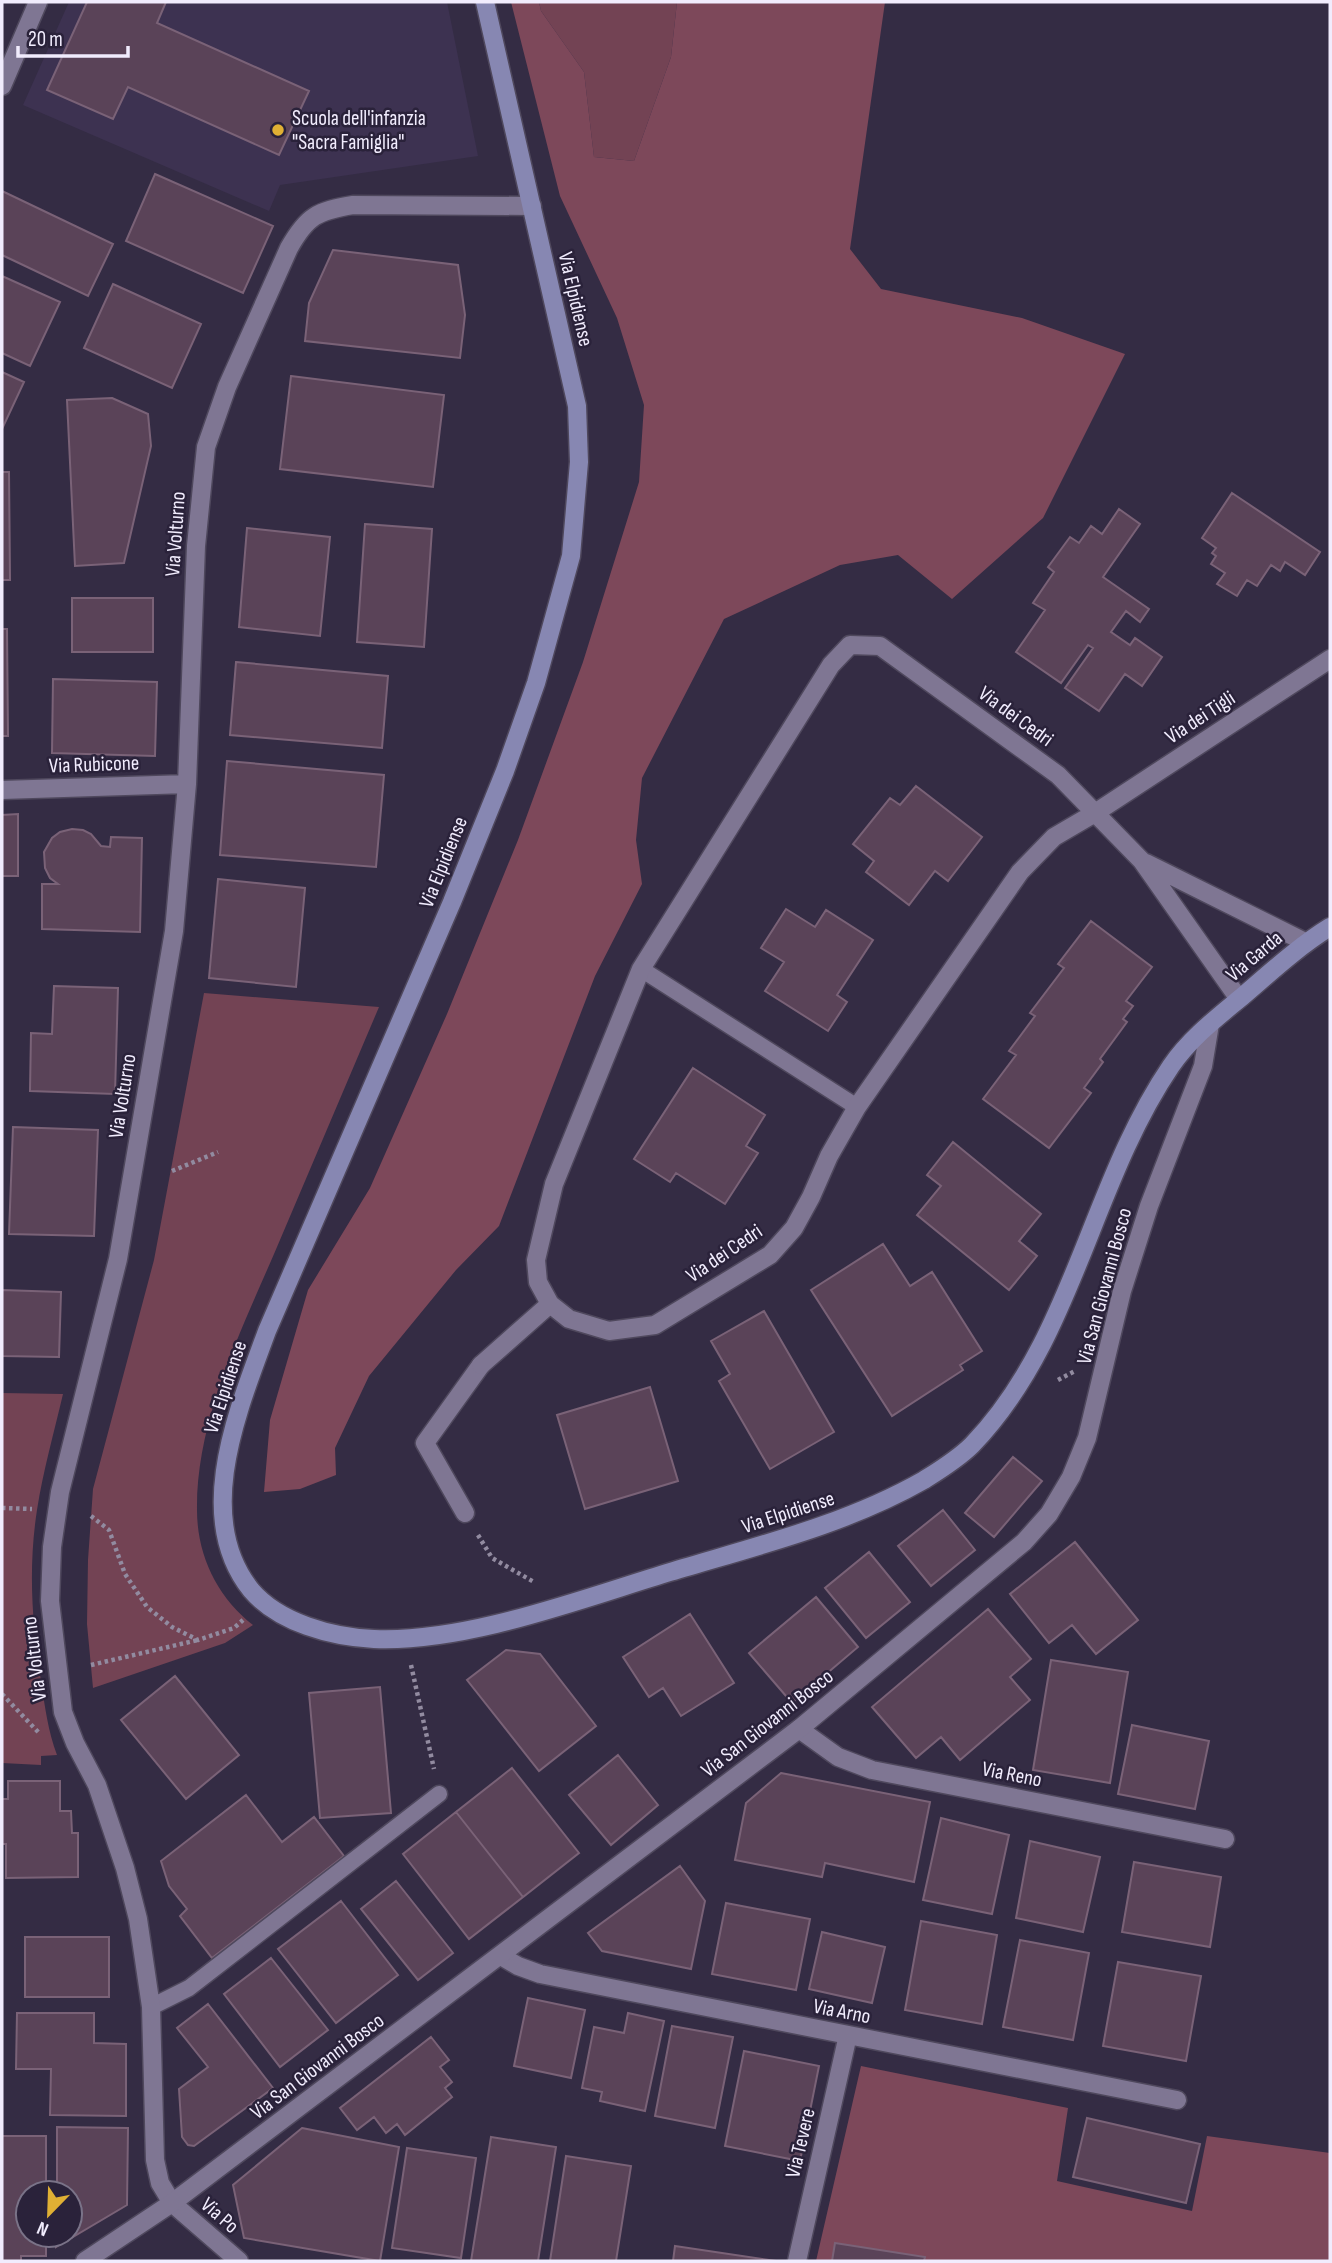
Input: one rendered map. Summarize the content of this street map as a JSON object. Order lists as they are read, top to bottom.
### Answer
{
  "streets": {
    "main road": ["Via Elpidiense", "Via Garda"],
    "street": [
      "Via Volturno",
      "Via dei Cedri",
      "Via dei Tigli",
      "Via Rubicone",
      "Via San Giovanni Bosco",
      "Via Reno",
      "Via Arno",
      "Via Tevere",
      "Via Po"
    ]
  },
  "crossings": [
    ["Via Elpidiense", "Via Volturno"],
    ["Via Elpidiense", "Via Garda"],
    ["Via Elpidiense", "Via San Giovanni Bosco"],
    ["Via Volturno", "Via Rubicone"],
    ["Via Volturno", "Via San Giovanni Bosco"],
    ["Via Volturno", "Via Po"],
    ["Via dei Cedri", "Via dei Tigli"],
    ["Via Garda", "Via San Giovanni Bosco"],
    ["Via San Giovanni Bosco", "Via Reno"],
    ["Via San Giovanni Bosco", "Via Arno"],
    ["Via San Giovanni Bosco", "Via Po"],
    ["Via Arno", "Via Tevere"]
  ],
  "places": ["Scuola dell'infanzia \"Sacra Famiglia\""],
  "scale_bar": "20 m",
  "north": "bottom left"
}
